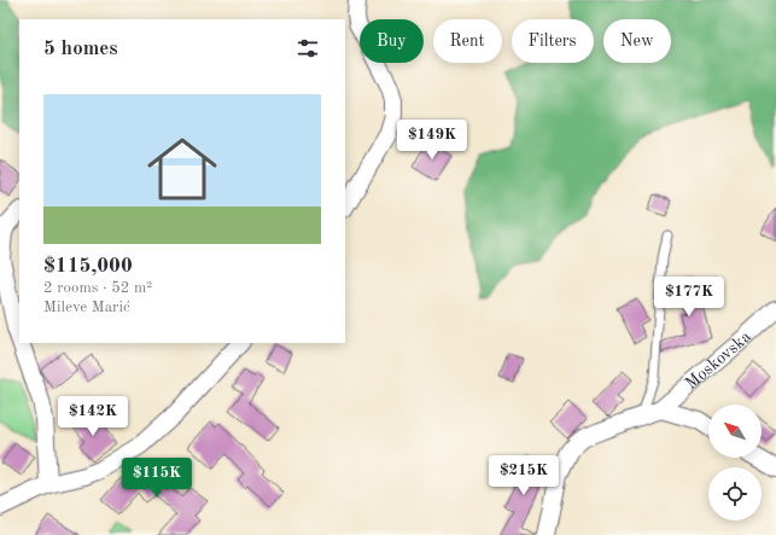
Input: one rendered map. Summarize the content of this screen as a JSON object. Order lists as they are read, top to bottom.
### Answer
{
  "streets": {
    "street": ["Moskovska"]
  },
  "north": "top left",
  "page": {
    "chip": [
      "Buy",
      "Rent",
      "Filters",
      "New"
    ],
    "heading": "5 homes",
    "list": [
      {
        "name": "$115,000",
        "note": "2 rooms · 52 m² · Mileve Marić"
      }
    ],
    "price": [
      "$149K",
      "$177K",
      "$142K",
      "$215K",
      "$115K"
    ]
  }
}
